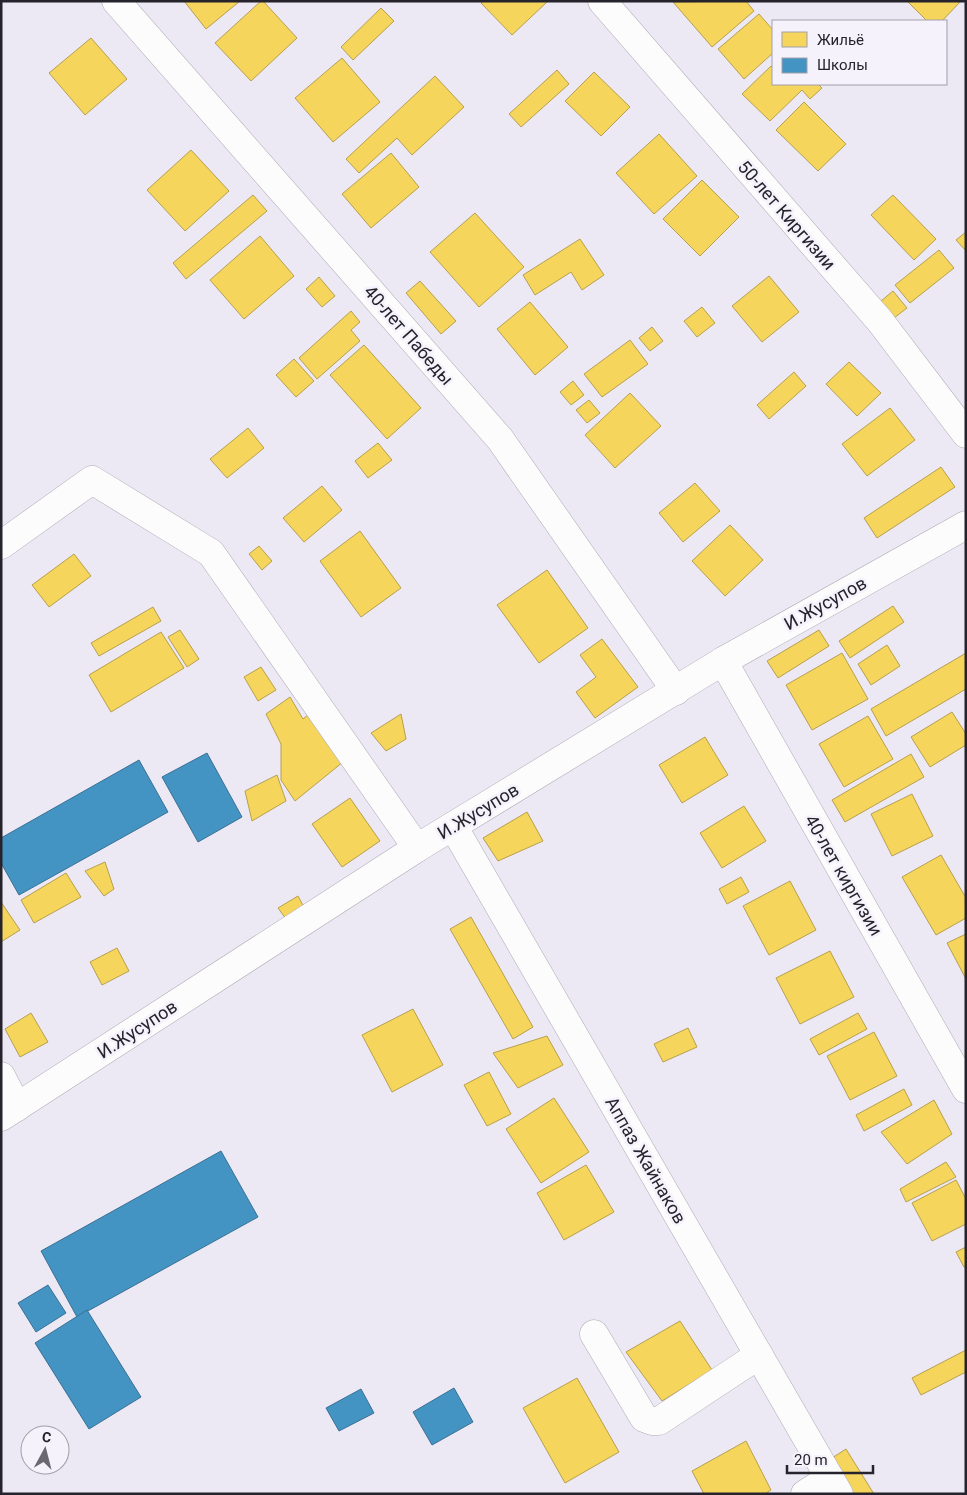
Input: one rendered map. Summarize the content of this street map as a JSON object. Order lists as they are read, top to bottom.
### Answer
{
  "streets": {
    "street": [
      "50-лет Киргизии",
      "40-лет Пабеды",
      "И.Жусупов",
      "40-лет киргизии",
      "Аппаз Жайнаков"
    ]
  },
  "crossings": [
    ["40-лет Пабеды", "И.Жусупов"],
    ["И.Жусупов", "40-лет киргизии"],
    ["И.Жусупов", "Аппаз Жайнаков"]
  ],
  "legend": ["Жильё", "Школы"],
  "scale_bar": "20 m",
  "north": "top"
}
